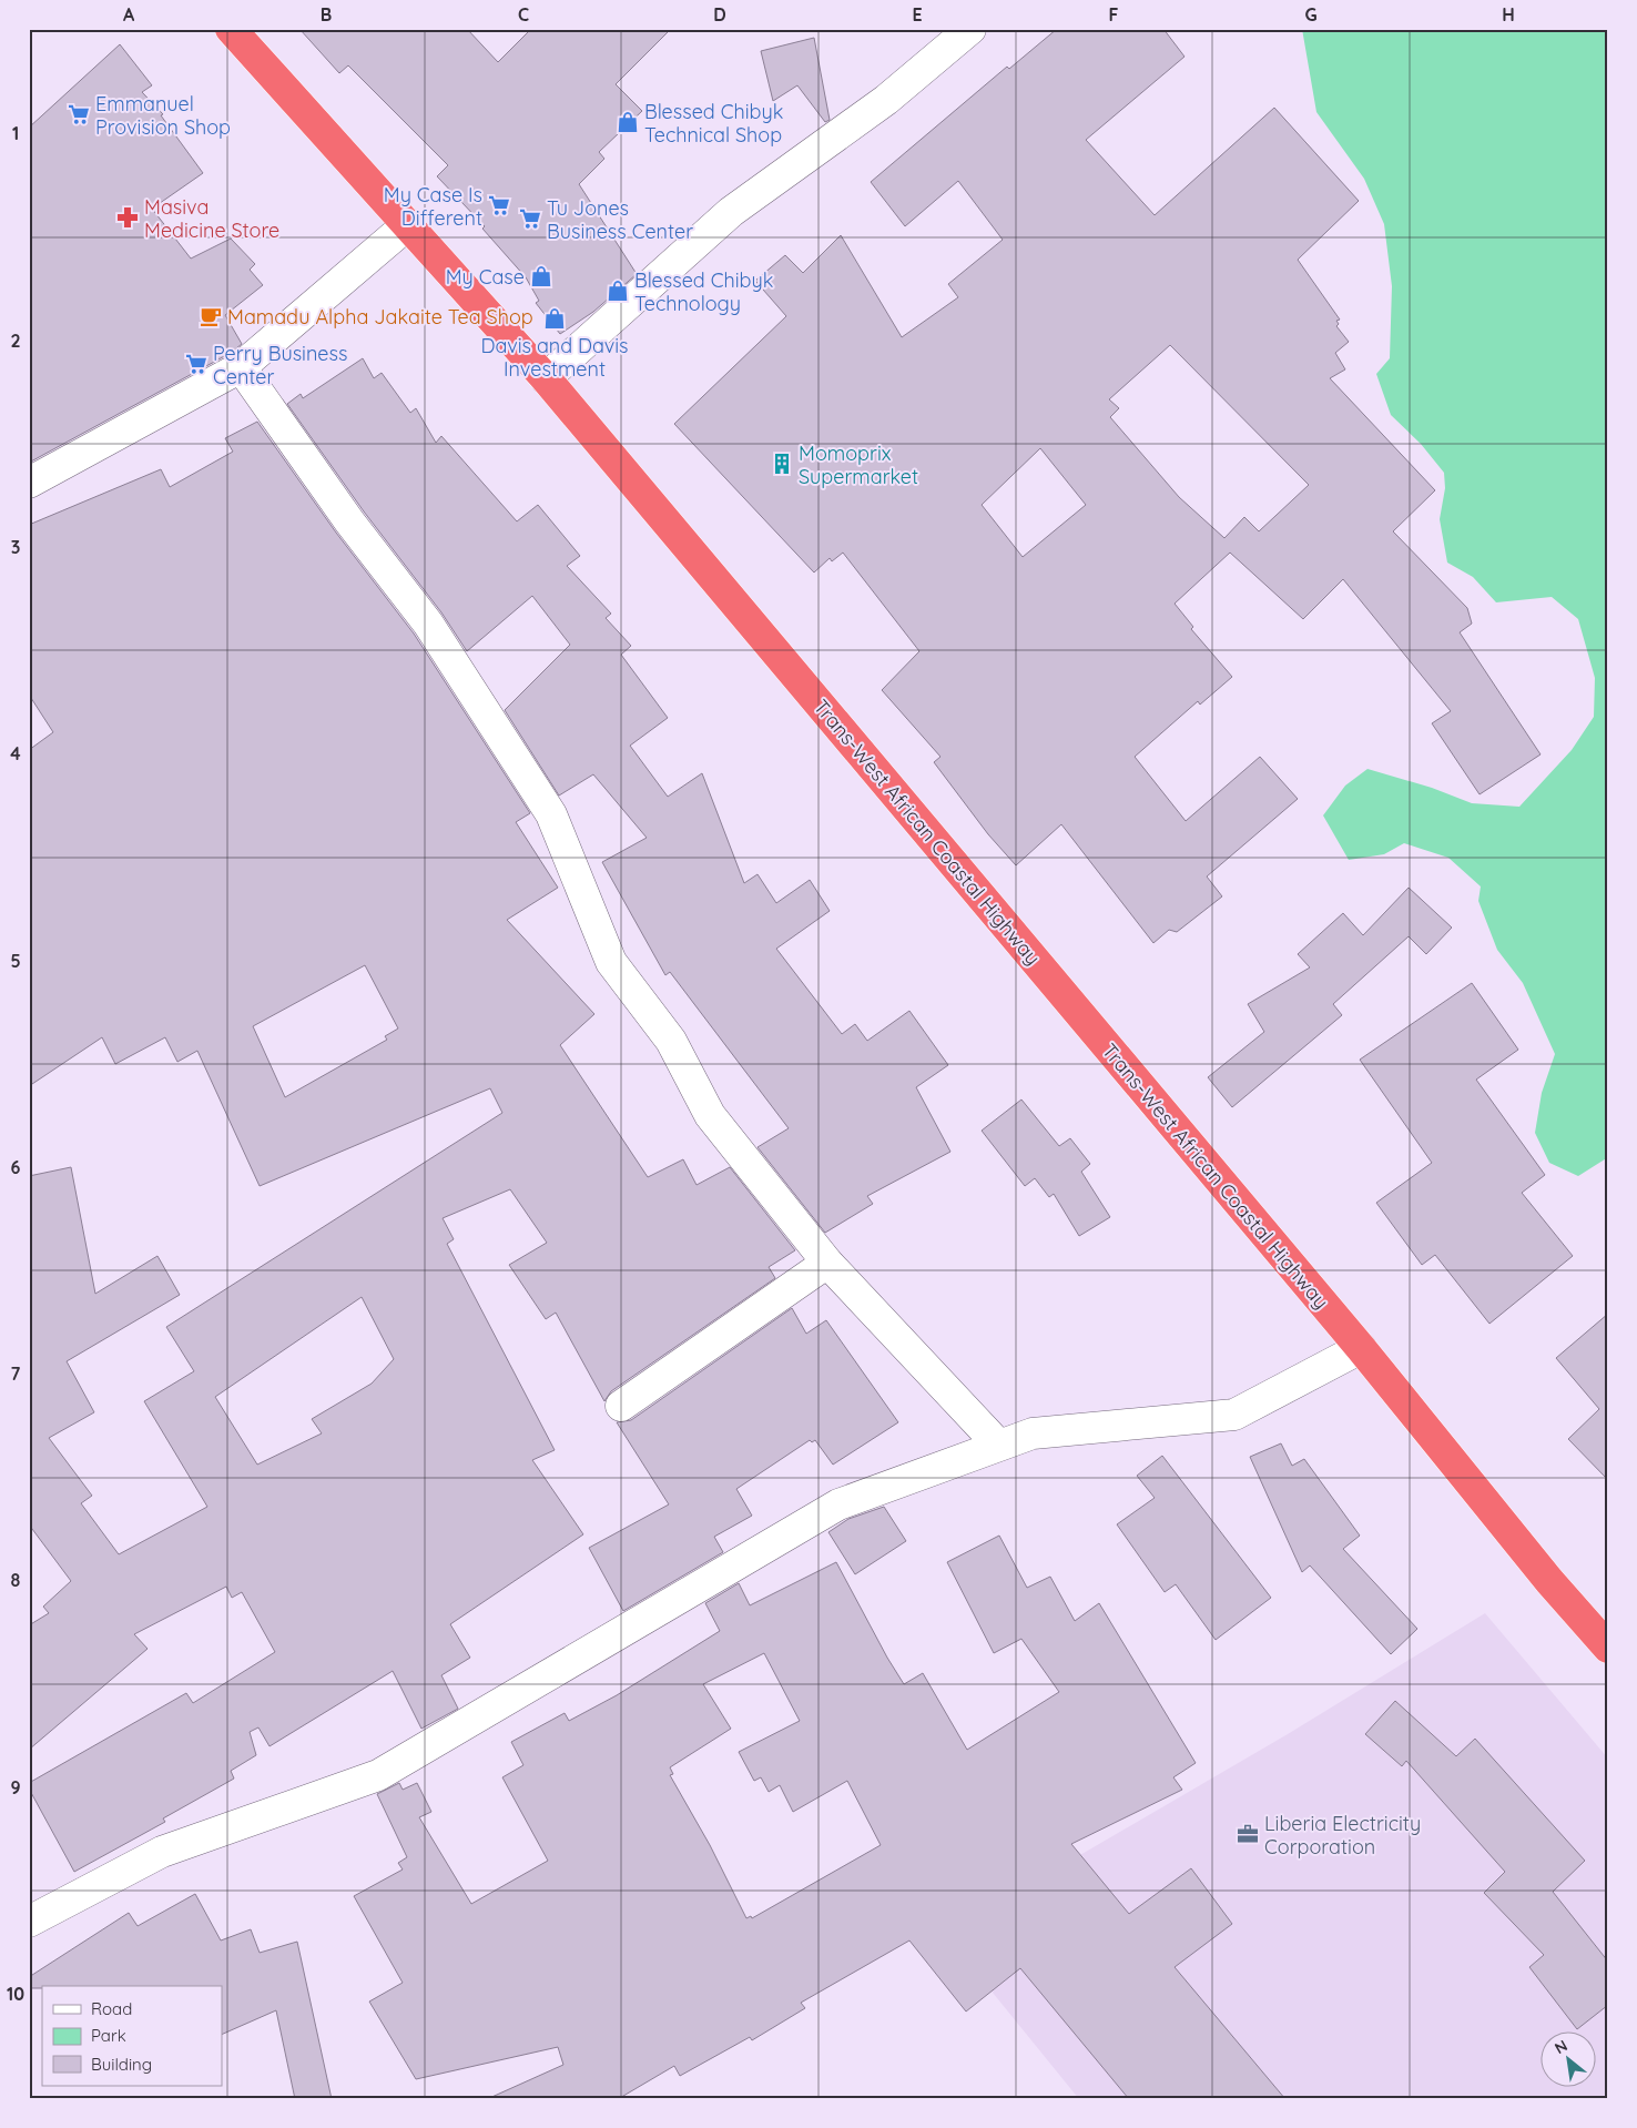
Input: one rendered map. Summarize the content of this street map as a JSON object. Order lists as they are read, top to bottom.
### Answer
{
  "streets": {
    "highway": ["Trans-West African Coastal Highway"]
  },
  "places": {
    "supermarket": [
      "Emmanuel Provision Shop",
      "My Case Is Different",
      "Tu Jones Business Center",
      "Perry Business Center"
    ],
    "shop": [
      "Blessed Chibyk Technical Shop",
      "My Case",
      "Blessed Chibyk Technology",
      "Davis and Davis Investment"
    ],
    "pharmacy": ["Masiva Medicine Store"],
    "cafe": ["Mamadu Alpha Jakaite Tea Shop"],
    "building": ["Momoprix Supermarket"],
    "office": ["Liberia Electricity Corporation"]
  },
  "legend": ["Road", "Park", "Building"],
  "north": "top left",
  "grid": {
    "columns": [
      "A",
      "B",
      "C",
      "D",
      "E",
      "F",
      "G",
      "H"
    ],
    "rows": [
      "1",
      "2",
      "3",
      "4",
      "5",
      "6",
      "7",
      "8",
      "9",
      "10"
    ]
  }
}
